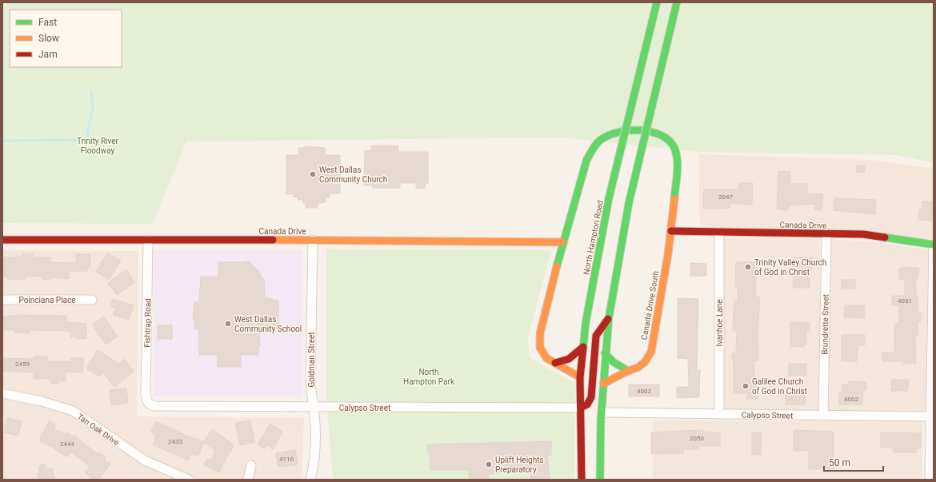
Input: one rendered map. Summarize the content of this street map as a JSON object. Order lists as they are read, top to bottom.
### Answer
{
  "streets": {
    "street": [
      "Canada Drive",
      "North Hampton Road",
      "Poinciana Place",
      "Canada Drive South",
      "Fishtrap Road",
      "Ivanhoe Lane",
      "Brundrette Street",
      "Goldman Street",
      "Calypso Street",
      "Tan Oak Drive"
    ]
  },
  "crossings": [
    ["Canada Drive", "Canada Drive South"],
    ["Canada Drive", "Fishtrap Road"],
    ["Canada Drive", "Ivanhoe Lane"],
    ["Canada Drive", "Brundrette Street"],
    ["Canada Drive", "Goldman Street"],
    ["North Hampton Road", "Calypso Street"],
    ["Fishtrap Road", "Calypso Street"],
    ["Ivanhoe Lane", "Calypso Street"],
    ["Brundrette Street", "Calypso Street"],
    ["Goldman Street", "Calypso Street"]
  ],
  "parks": ["Trinity River Floodway", "North Hampton Park"],
  "places": [
    "West Dallas Community Church",
    "Trinity Valley Church of God in Christ",
    "West Dallas Community School",
    "Galilee Church of God in Christ",
    "Uplift Heights Preparatory"
  ],
  "house_numbers": [
    "2047",
    "4031",
    "2459",
    "4002",
    "4002",
    "2050",
    "2433",
    "2444",
    "4110"
  ],
  "legend": ["Fast", "Slow", "Jam"],
  "scale_bar": "50 m"
}
